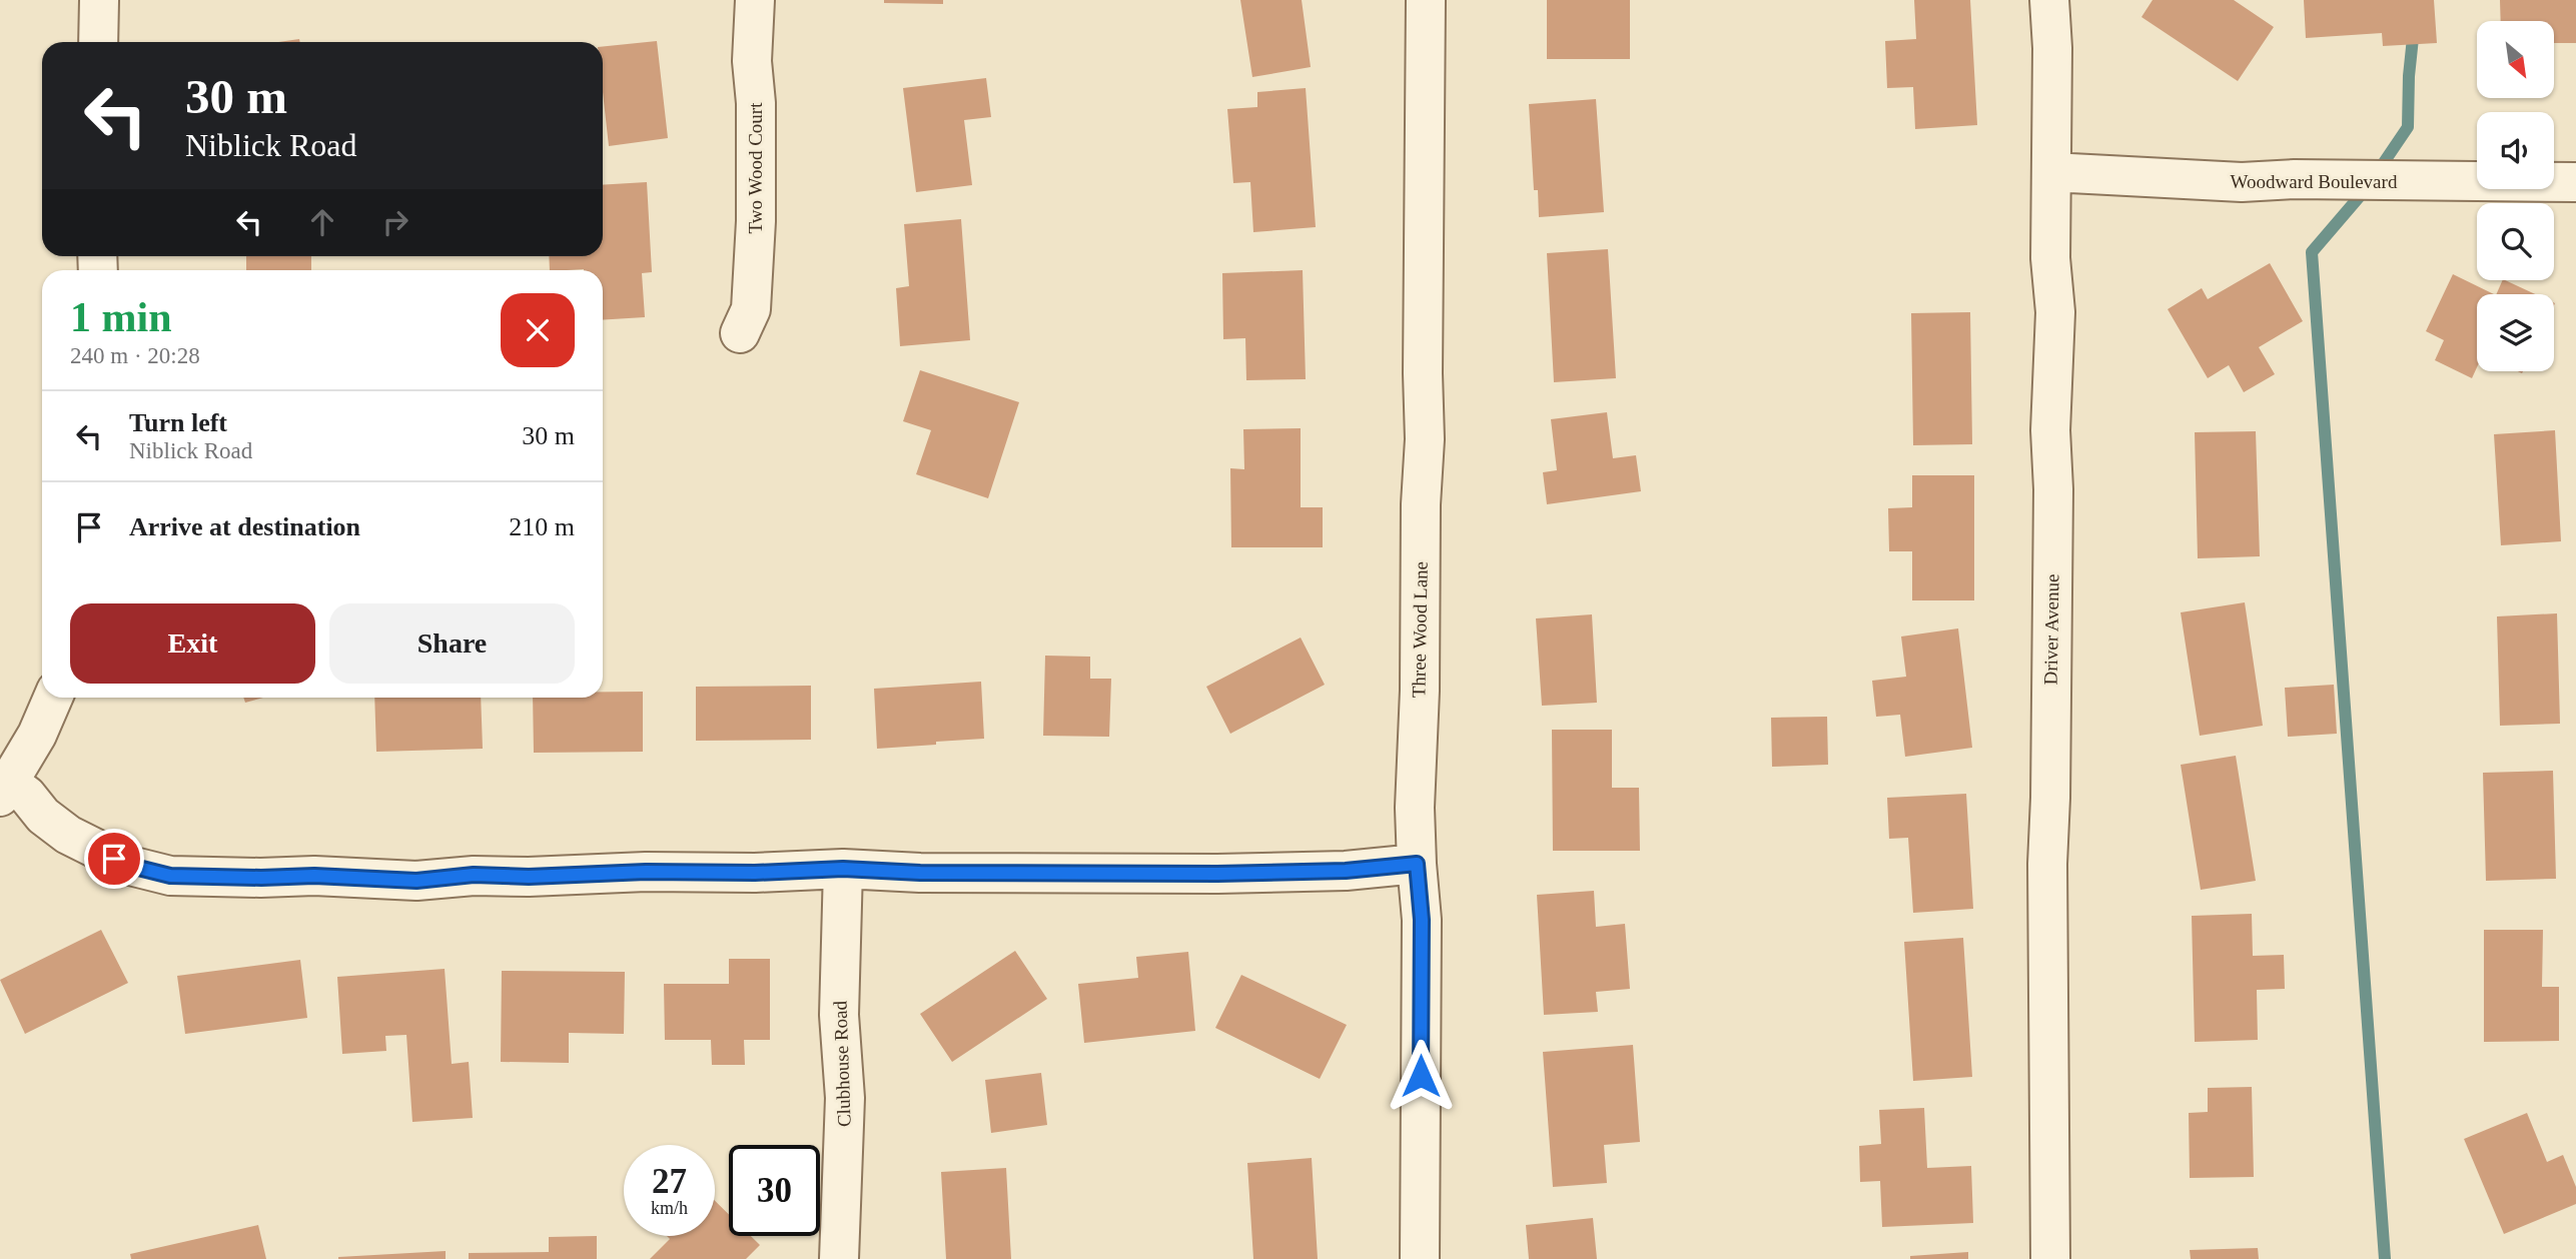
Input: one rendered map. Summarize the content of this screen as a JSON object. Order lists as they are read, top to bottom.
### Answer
{
  "streets": {
    "street": [
      "Two Wood Court",
      "Woodward Boulevard",
      "Three Wood Lane",
      "Driver Avenue",
      "Clubhouse Road"
    ]
  },
  "crossings": [
    ["Woodward Boulevard", "Driver Avenue"]
  ],
  "north": "bottom right",
  "page": {
    "turn": ["30 m", "Niblick Road"],
    "heading": ["1 min", "240 m · 20:28"],
    "list": [
      {
        "name": "Turn left",
        "note": "Niblick Road",
        "value": "30 m"
      },
      {
        "name": "Arrive at destination",
        "value": "210 m"
      }
    ],
    "buttons": ["Exit", "Share"],
    "speed": "27 km/h",
    "limit": "30"
  }
}
